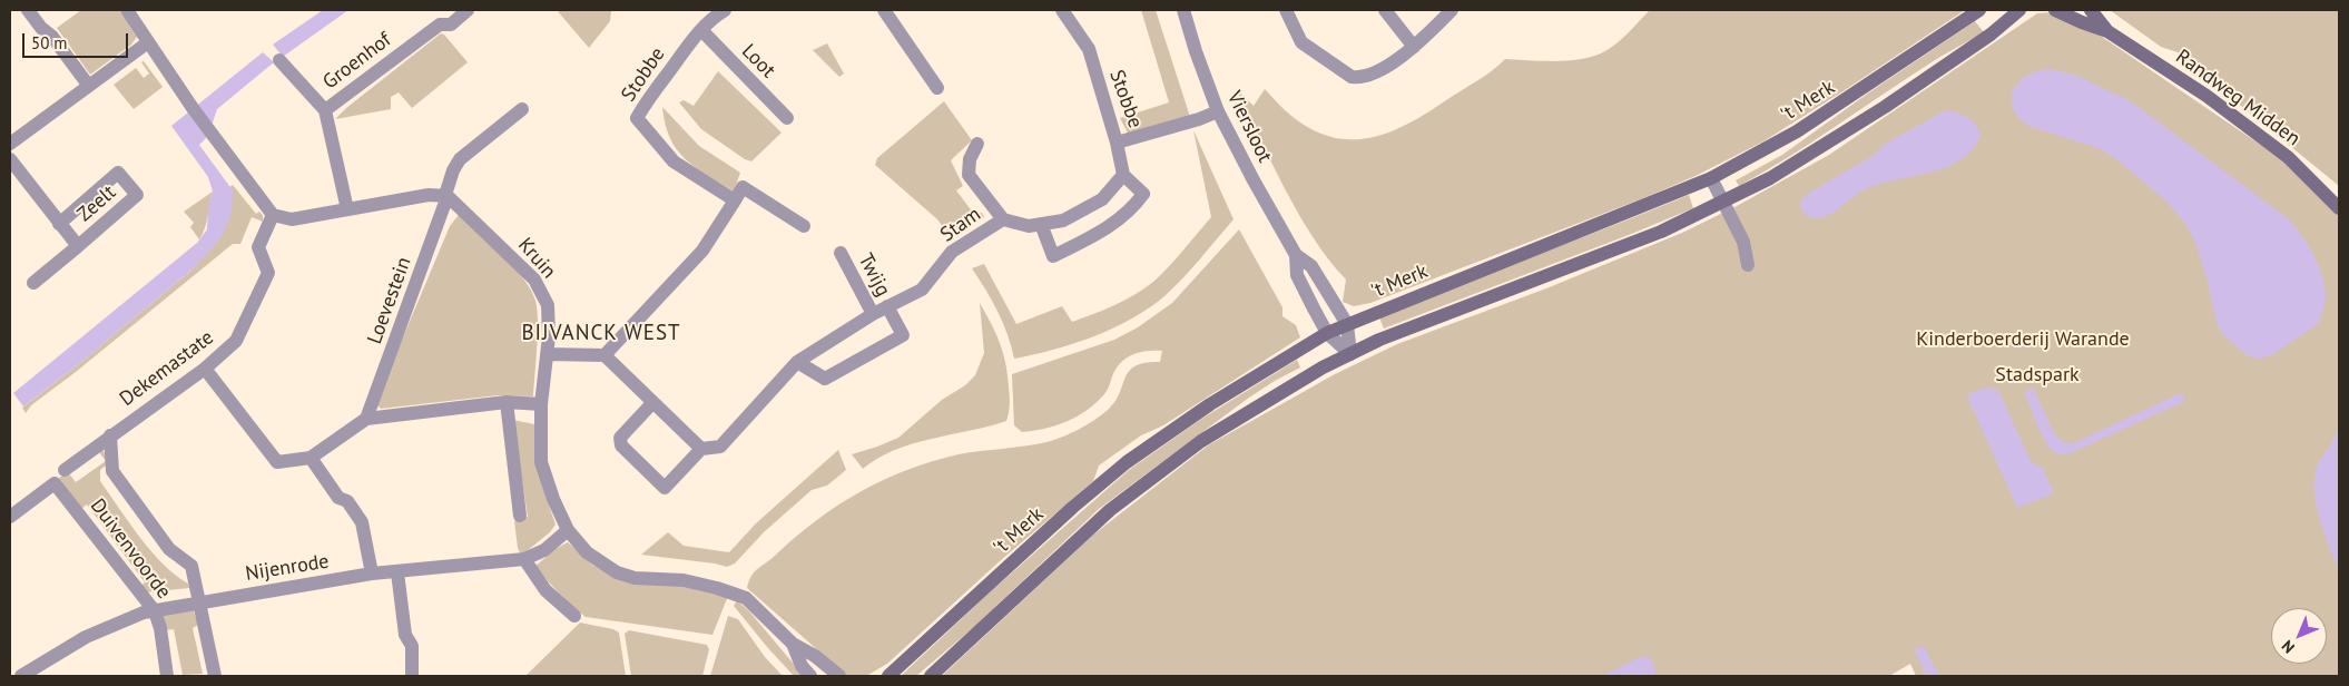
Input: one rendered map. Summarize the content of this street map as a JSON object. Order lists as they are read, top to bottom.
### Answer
{
  "streets": {
    "main road": ["Randweg Midden", "'t Merk"],
    "street": [
      "Groenhof",
      "Loot",
      "Stobbe",
      "Viersloot",
      "Zeelt",
      "Stam",
      "Kruin",
      "Twijg",
      "Loevestein",
      "Dekemastate",
      "Duivenvoorde",
      "Nijenrode"
    ]
  },
  "crossings": [
    ["Loot", "Stobbe"],
    ["Stobbe", "Viersloot"],
    ["'t Merk", "Viersloot"],
    ["Stam", "Twijg"],
    ["Kruin", "Loevestein"],
    ["Kruin", "Nijenrode"],
    ["Dekemastate", "Duivenvoorde"],
    ["Duivenvoorde", "Nijenrode"]
  ],
  "districts": ["BIJVANCK WEST"],
  "parks": ["Kinderboerderij Warande", "Stadspark"],
  "scale_bar": "50 m",
  "north": "bottom left"
}
